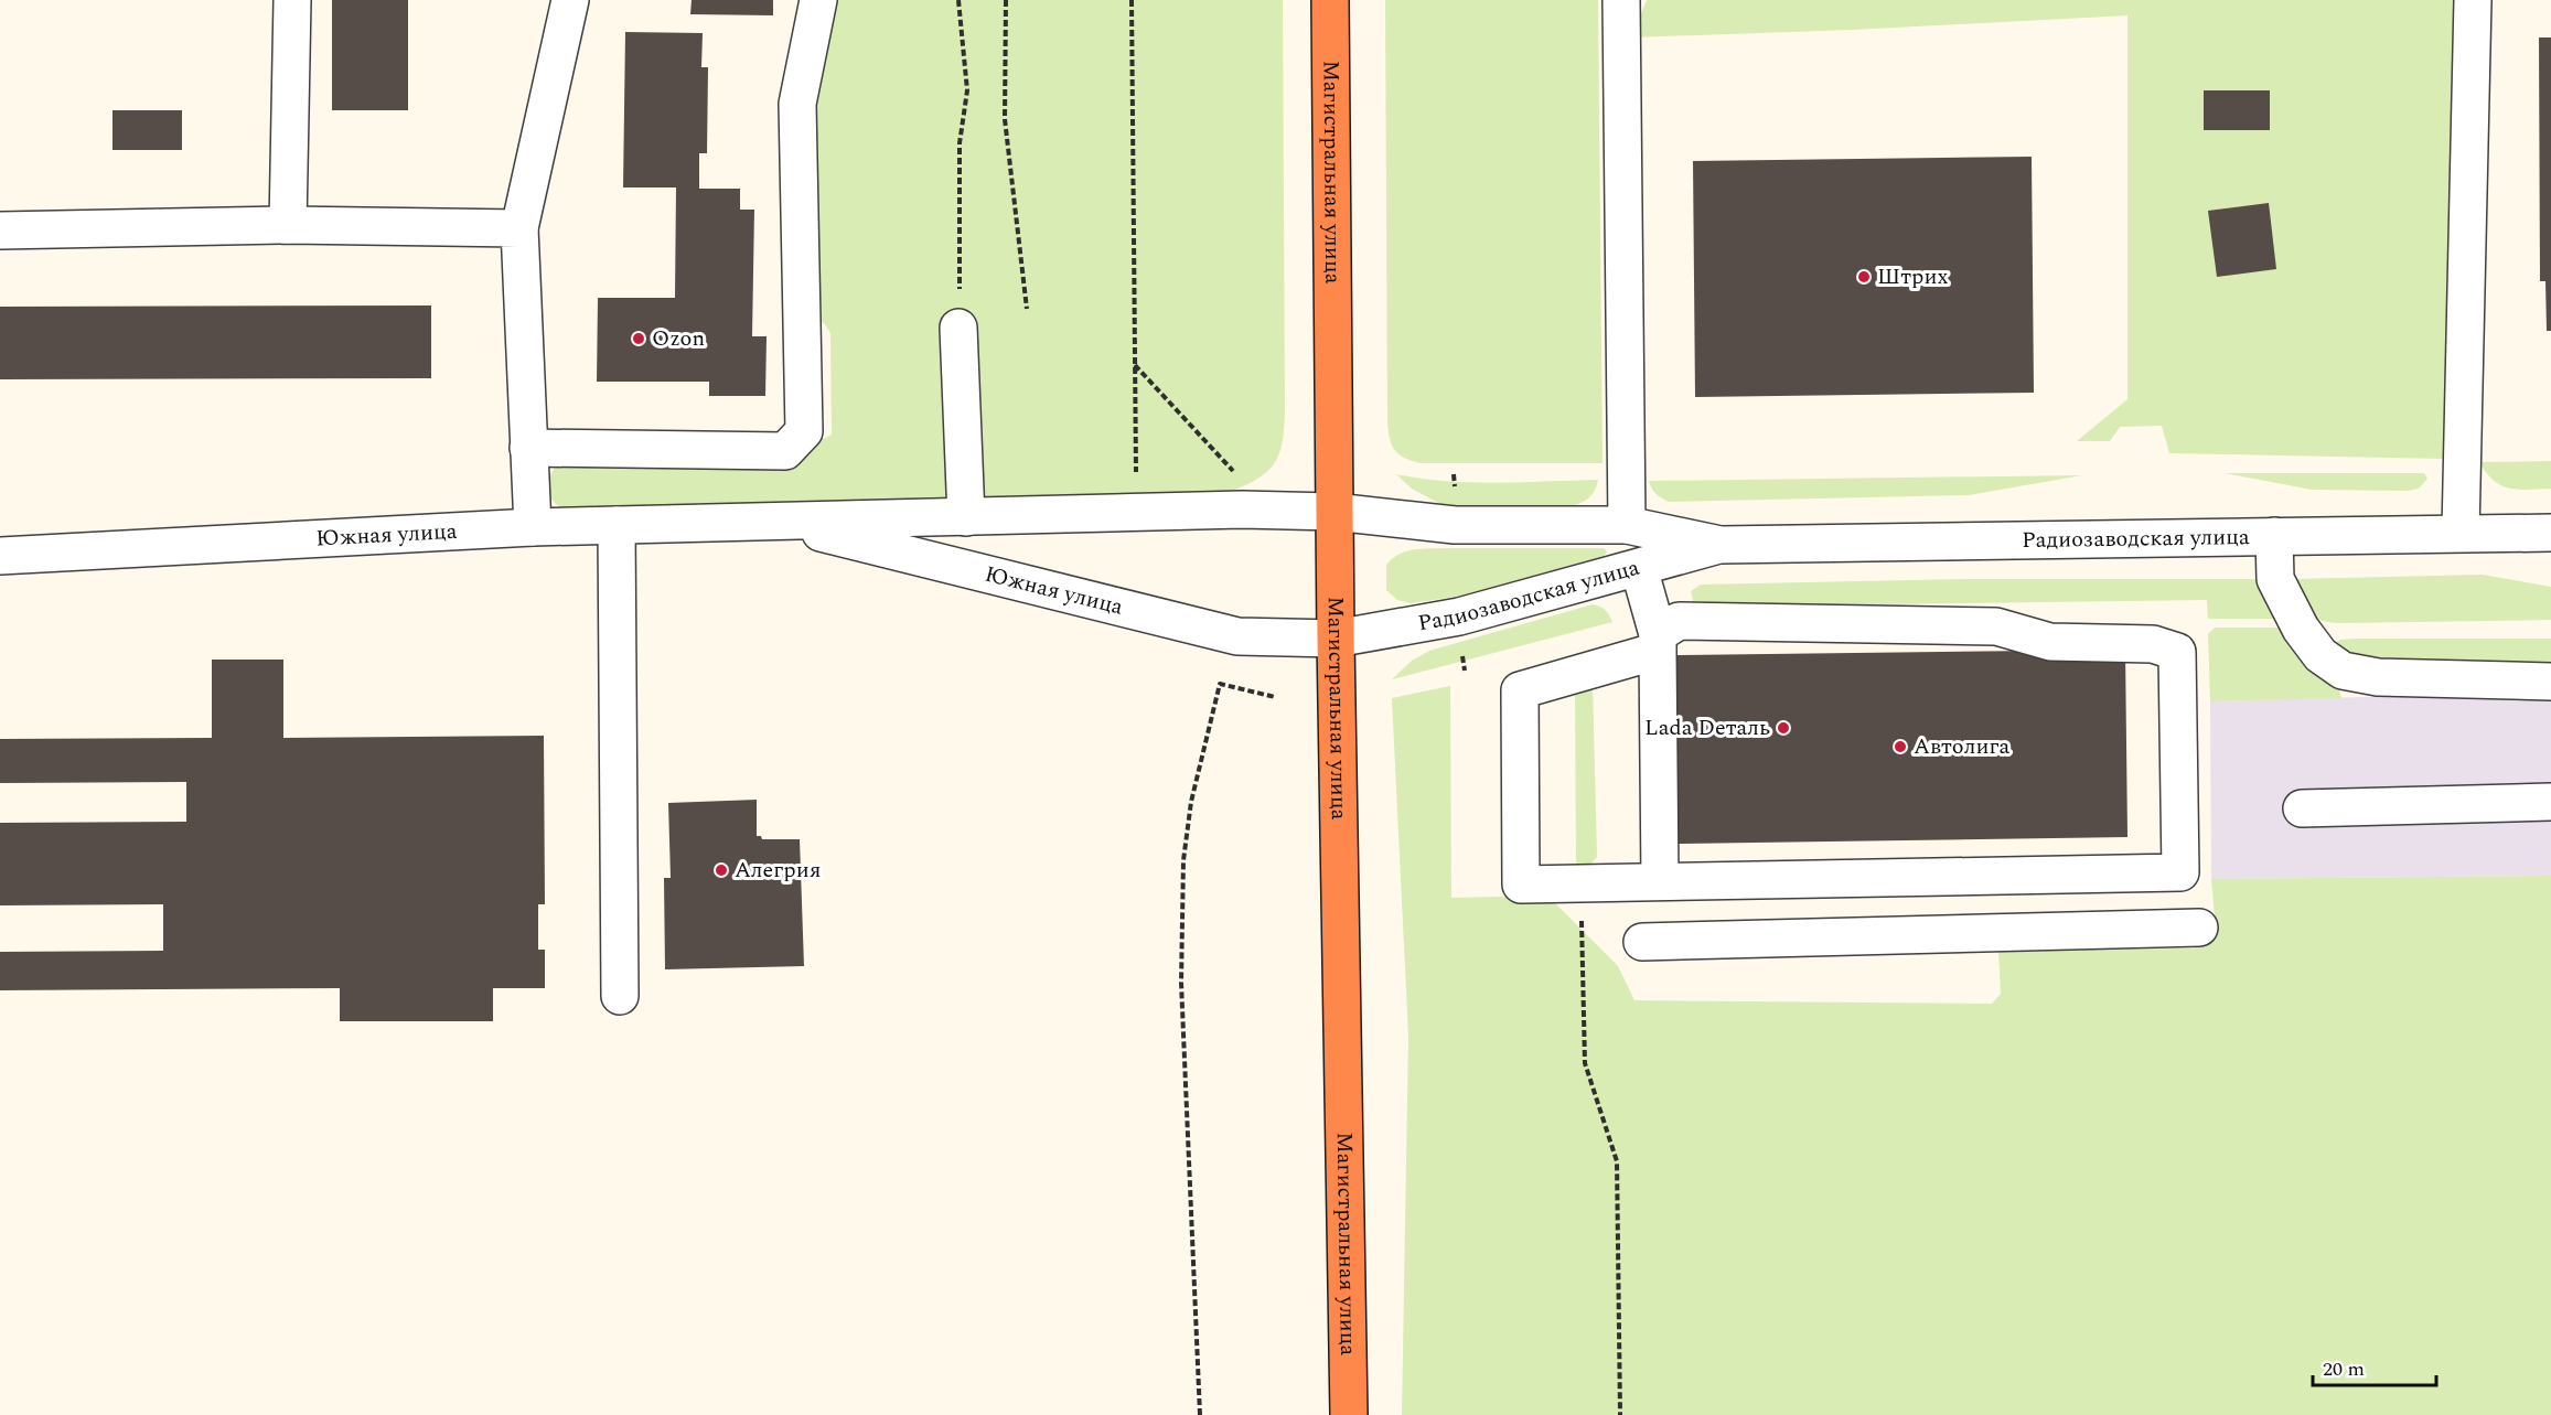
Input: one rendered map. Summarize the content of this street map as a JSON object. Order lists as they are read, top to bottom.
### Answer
{
  "streets": {
    "highway": ["Магистральная улица"],
    "street": ["Южная улица", "Радиозаводская улица"]
  },
  "crossings": [
    ["Магистральная улица", "Южная улица"],
    ["Магистральная улица", "Радиозаводская улица"],
    ["Южная улица", "Радиозаводская улица"]
  ],
  "places": [
    "Штрих",
    "Ozon",
    "Lada Dеталь",
    "Автолига",
    "Алегрия"
  ],
  "scale_bar": "20 m"
}
